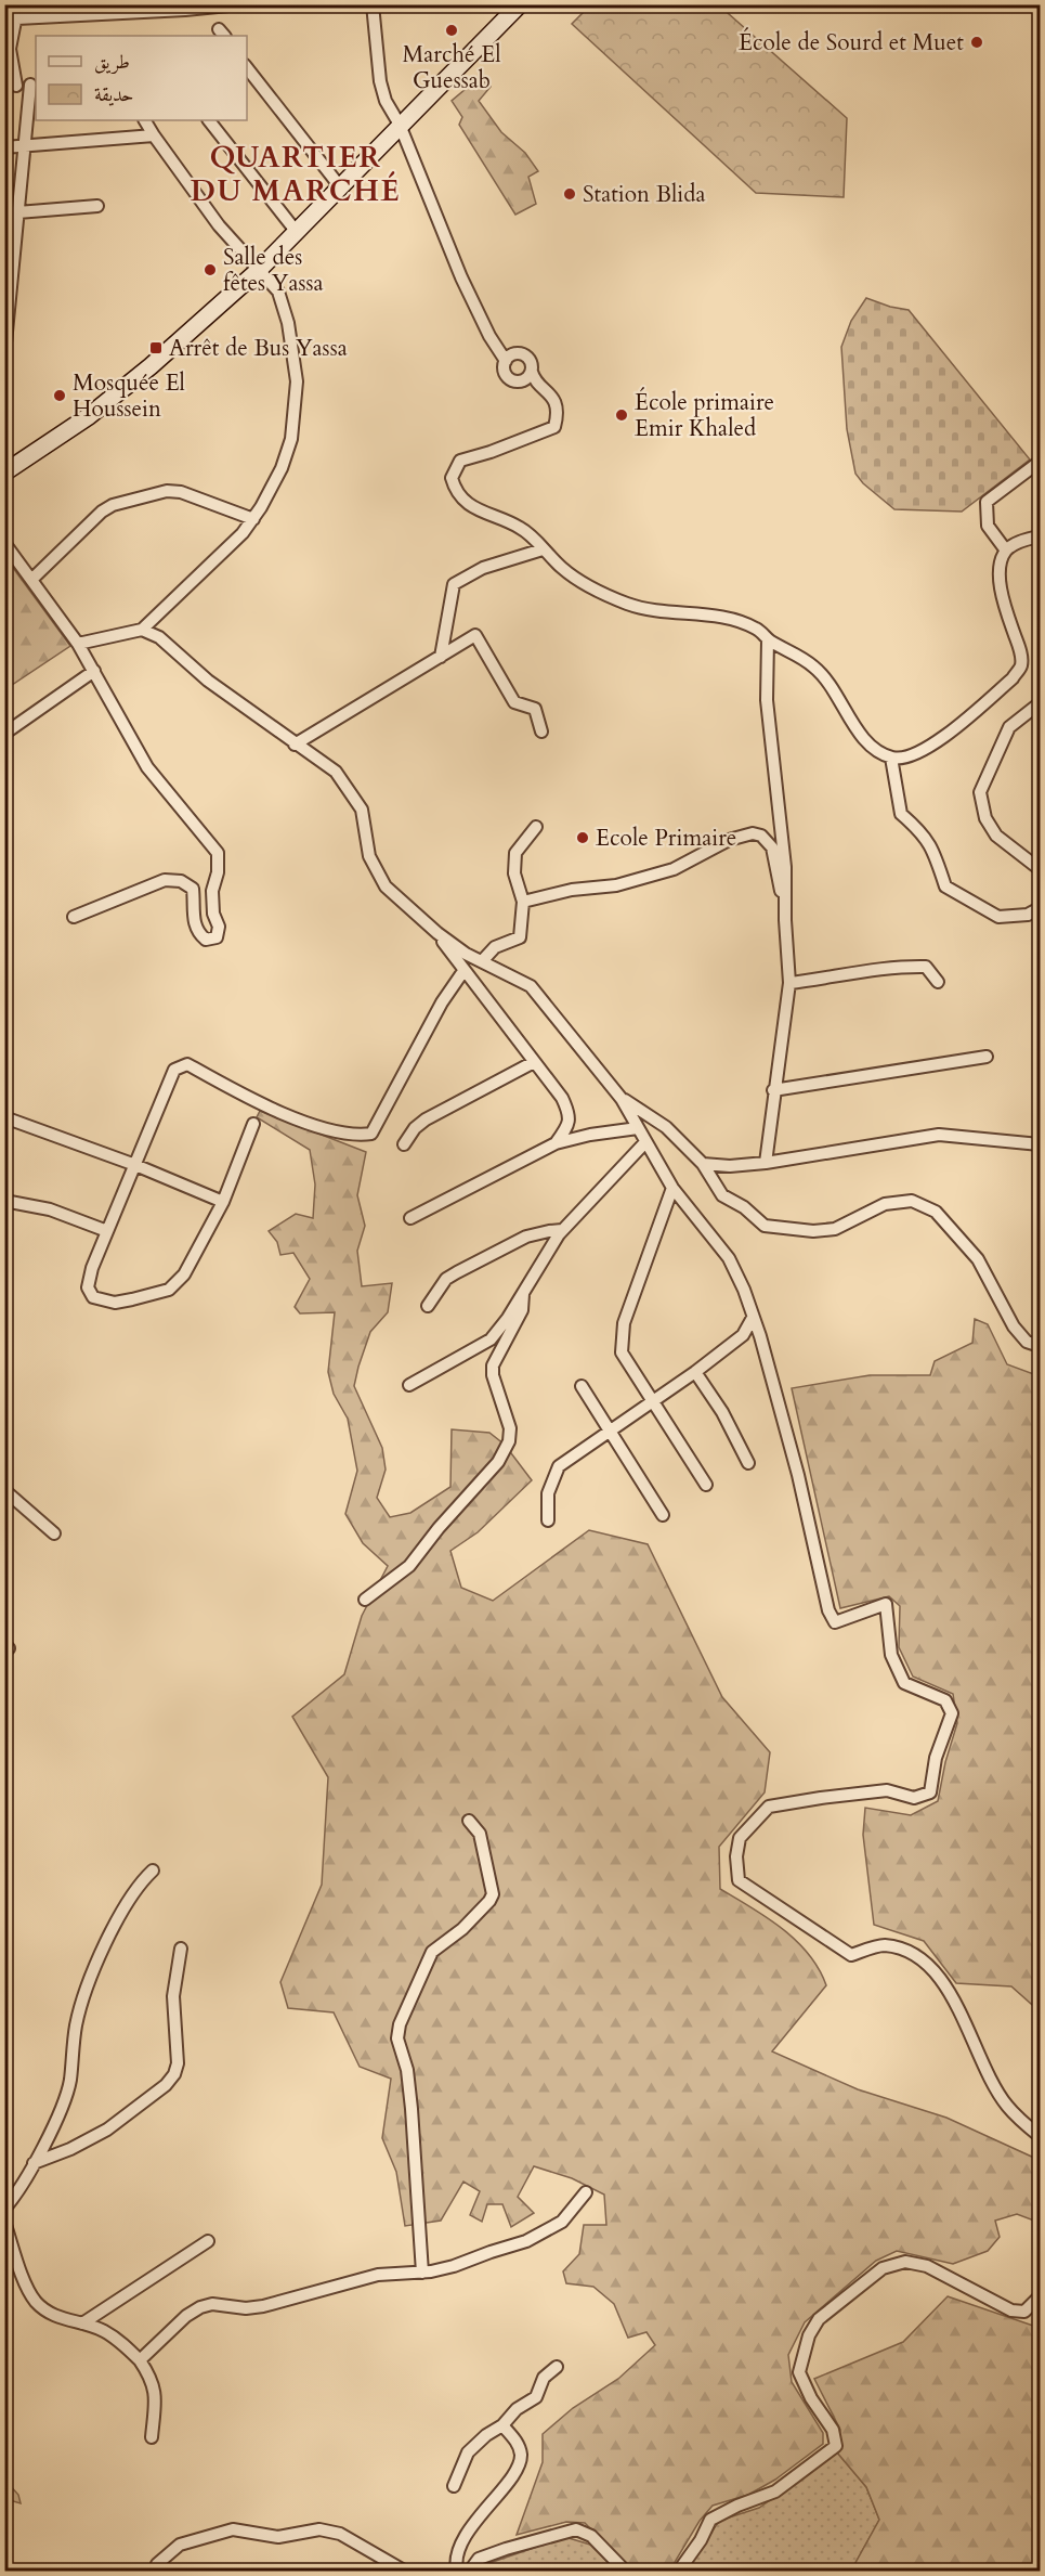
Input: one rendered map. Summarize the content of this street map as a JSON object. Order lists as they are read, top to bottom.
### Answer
{
  "districts": ["QUARTIER DU MARCHÉ"],
  "places": {
    "other": [
      "Marché El Guessab",
      "École de Sourd et Muet",
      "Station Blida",
      "Salle des fêtes Yassa",
      "Mosquée El Houssein",
      "École primaire Emir Khaled",
      "Ecole Primaire"
    ],
    "transit": ["Arrêt de Bus Yassa"]
  },
  "legend": ["طريق", "حديقة"]
}
